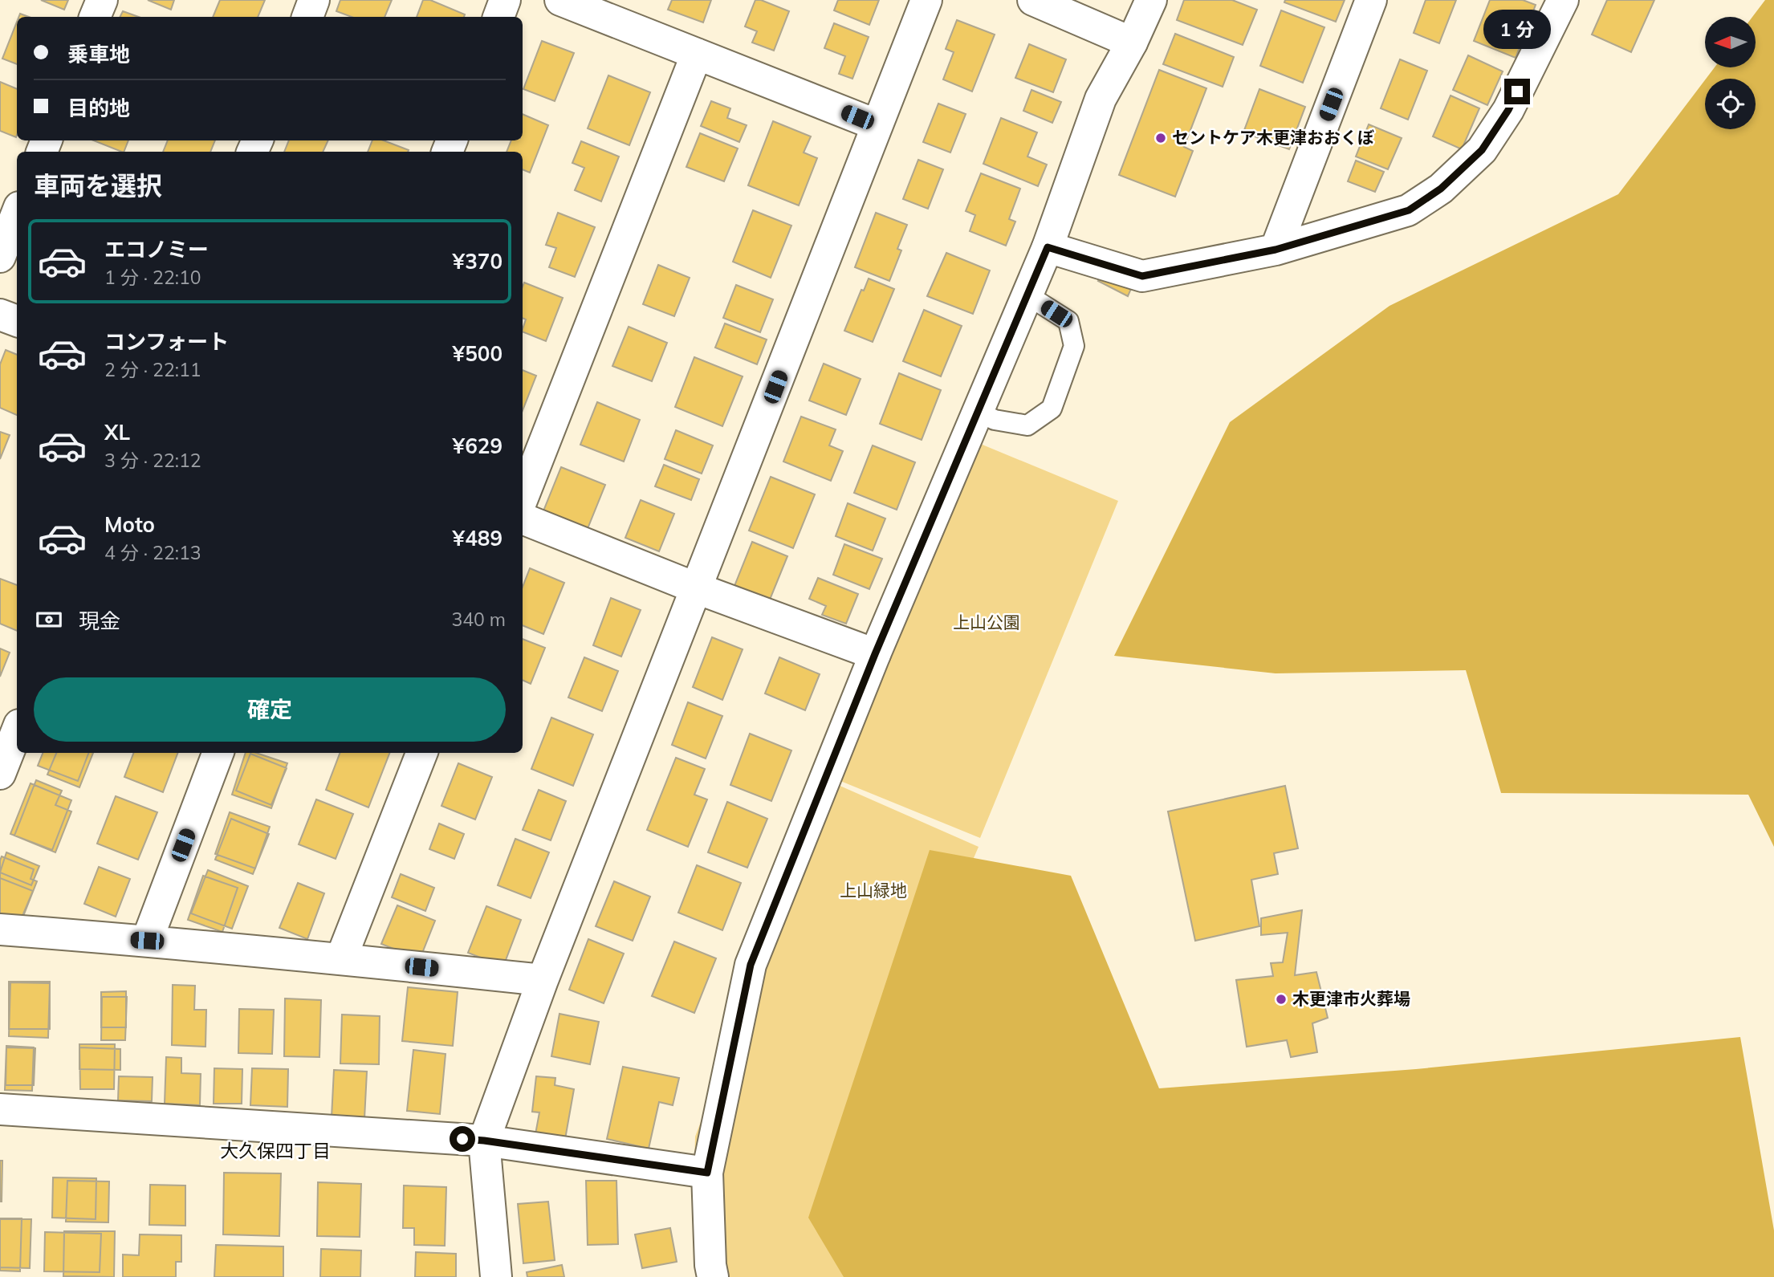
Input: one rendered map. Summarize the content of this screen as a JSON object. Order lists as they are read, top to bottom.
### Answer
{
  "districts": ["大久保四丁目"],
  "parks": ["上山公園", "上山緑地"],
  "places": ["セントケア木更津おおくぼ", "木更津市火葬場"],
  "north": "left",
  "page": {
    "bubble": "1 分",
    "banner": ["乗車地", "目的地"],
    "heading": "車両を選択",
    "list": [
      {
        "name": "エコノミー",
        "note": "1 分 · 22:10",
        "value": "¥370"
      },
      {
        "name": "コンフォート",
        "note": "2 分 · 22:11",
        "value": "¥500"
      },
      {
        "name": "XL",
        "note": "3 分 · 22:12",
        "value": "¥629"
      },
      {
        "name": "Moto",
        "note": "4 分 · 22:13",
        "value": "¥489"
      }
    ],
    "pay": ["現金", "340 m"],
    "buttons": "確定"
  }
}
